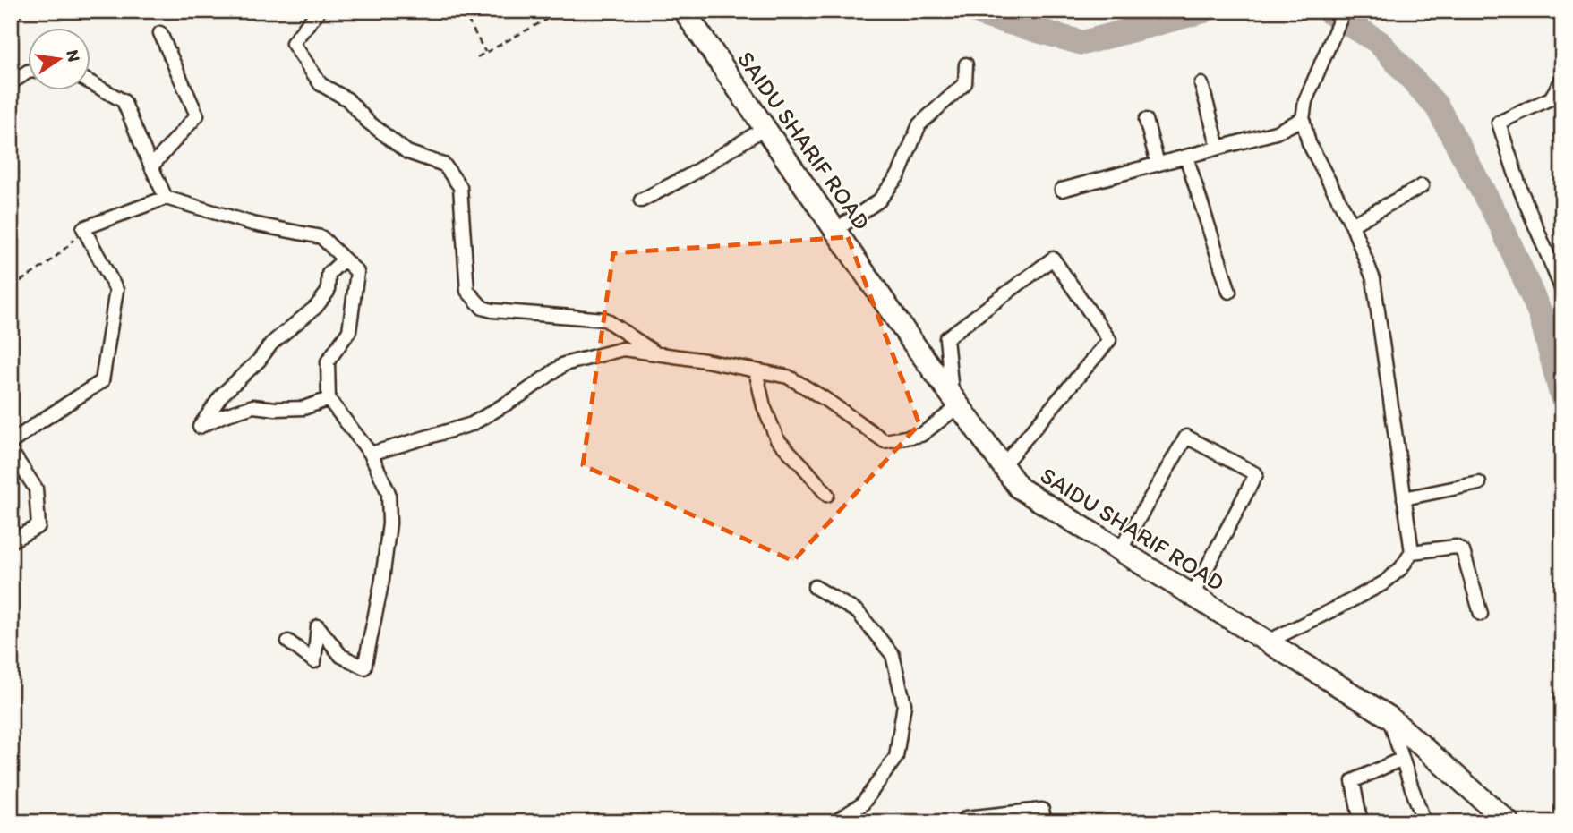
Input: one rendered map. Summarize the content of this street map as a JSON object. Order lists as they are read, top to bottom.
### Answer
{
  "streets": {
    "main road": ["SAIDU SHARIF ROAD"]
  },
  "north": "right"
}
